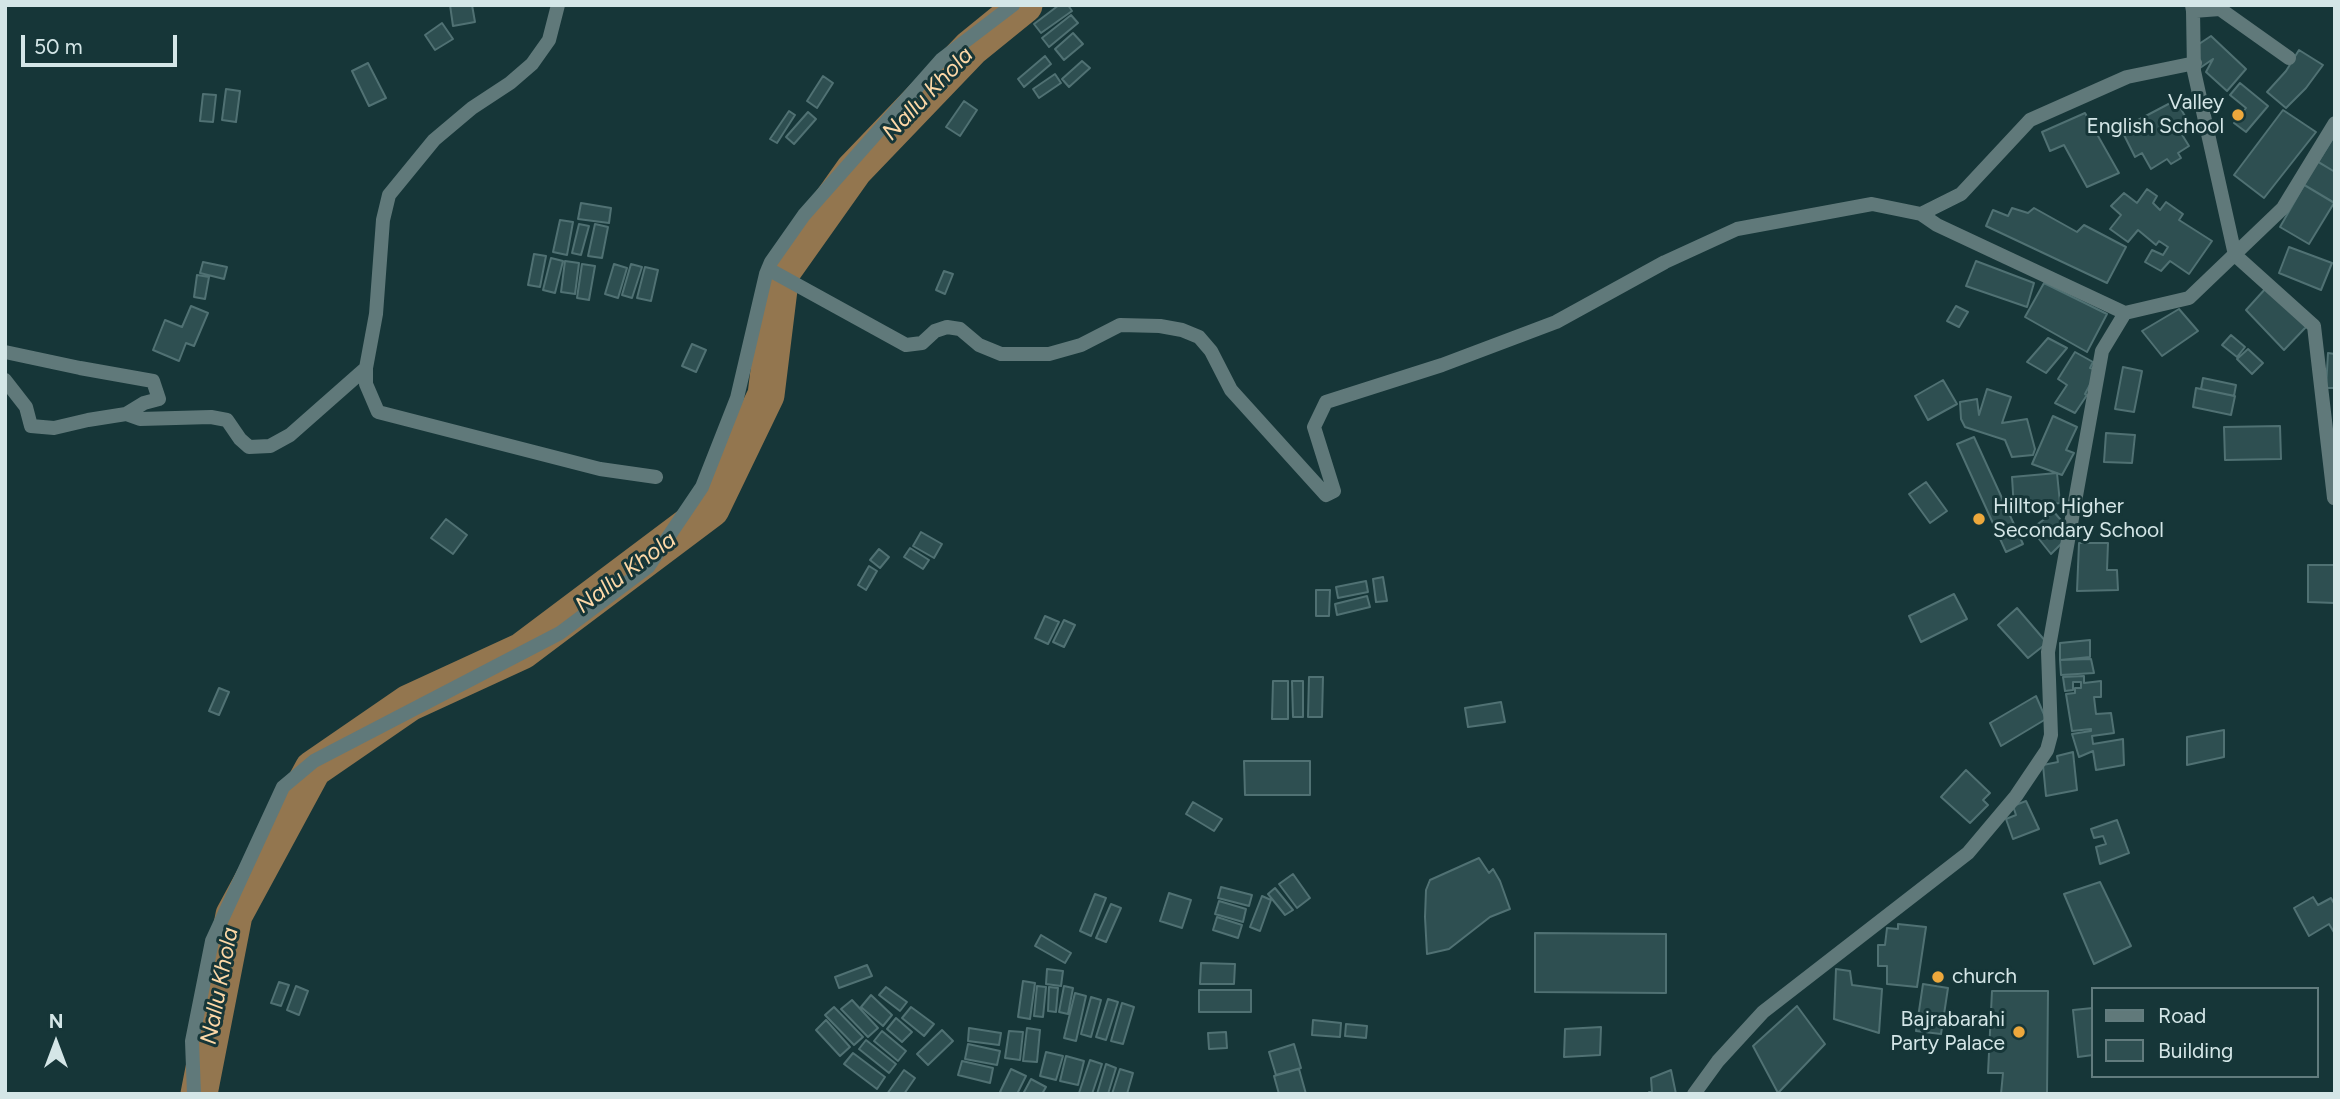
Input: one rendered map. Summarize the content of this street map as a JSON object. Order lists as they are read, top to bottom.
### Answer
{
  "water": ["Nallu Khola"],
  "places": [
    "Valley English School",
    "Hilltop Higher Secondary School",
    "church",
    "Bajrabarahi Party Palace"
  ],
  "legend": ["Road", "Building"],
  "scale_bar": "50 m",
  "north": "top"
}
